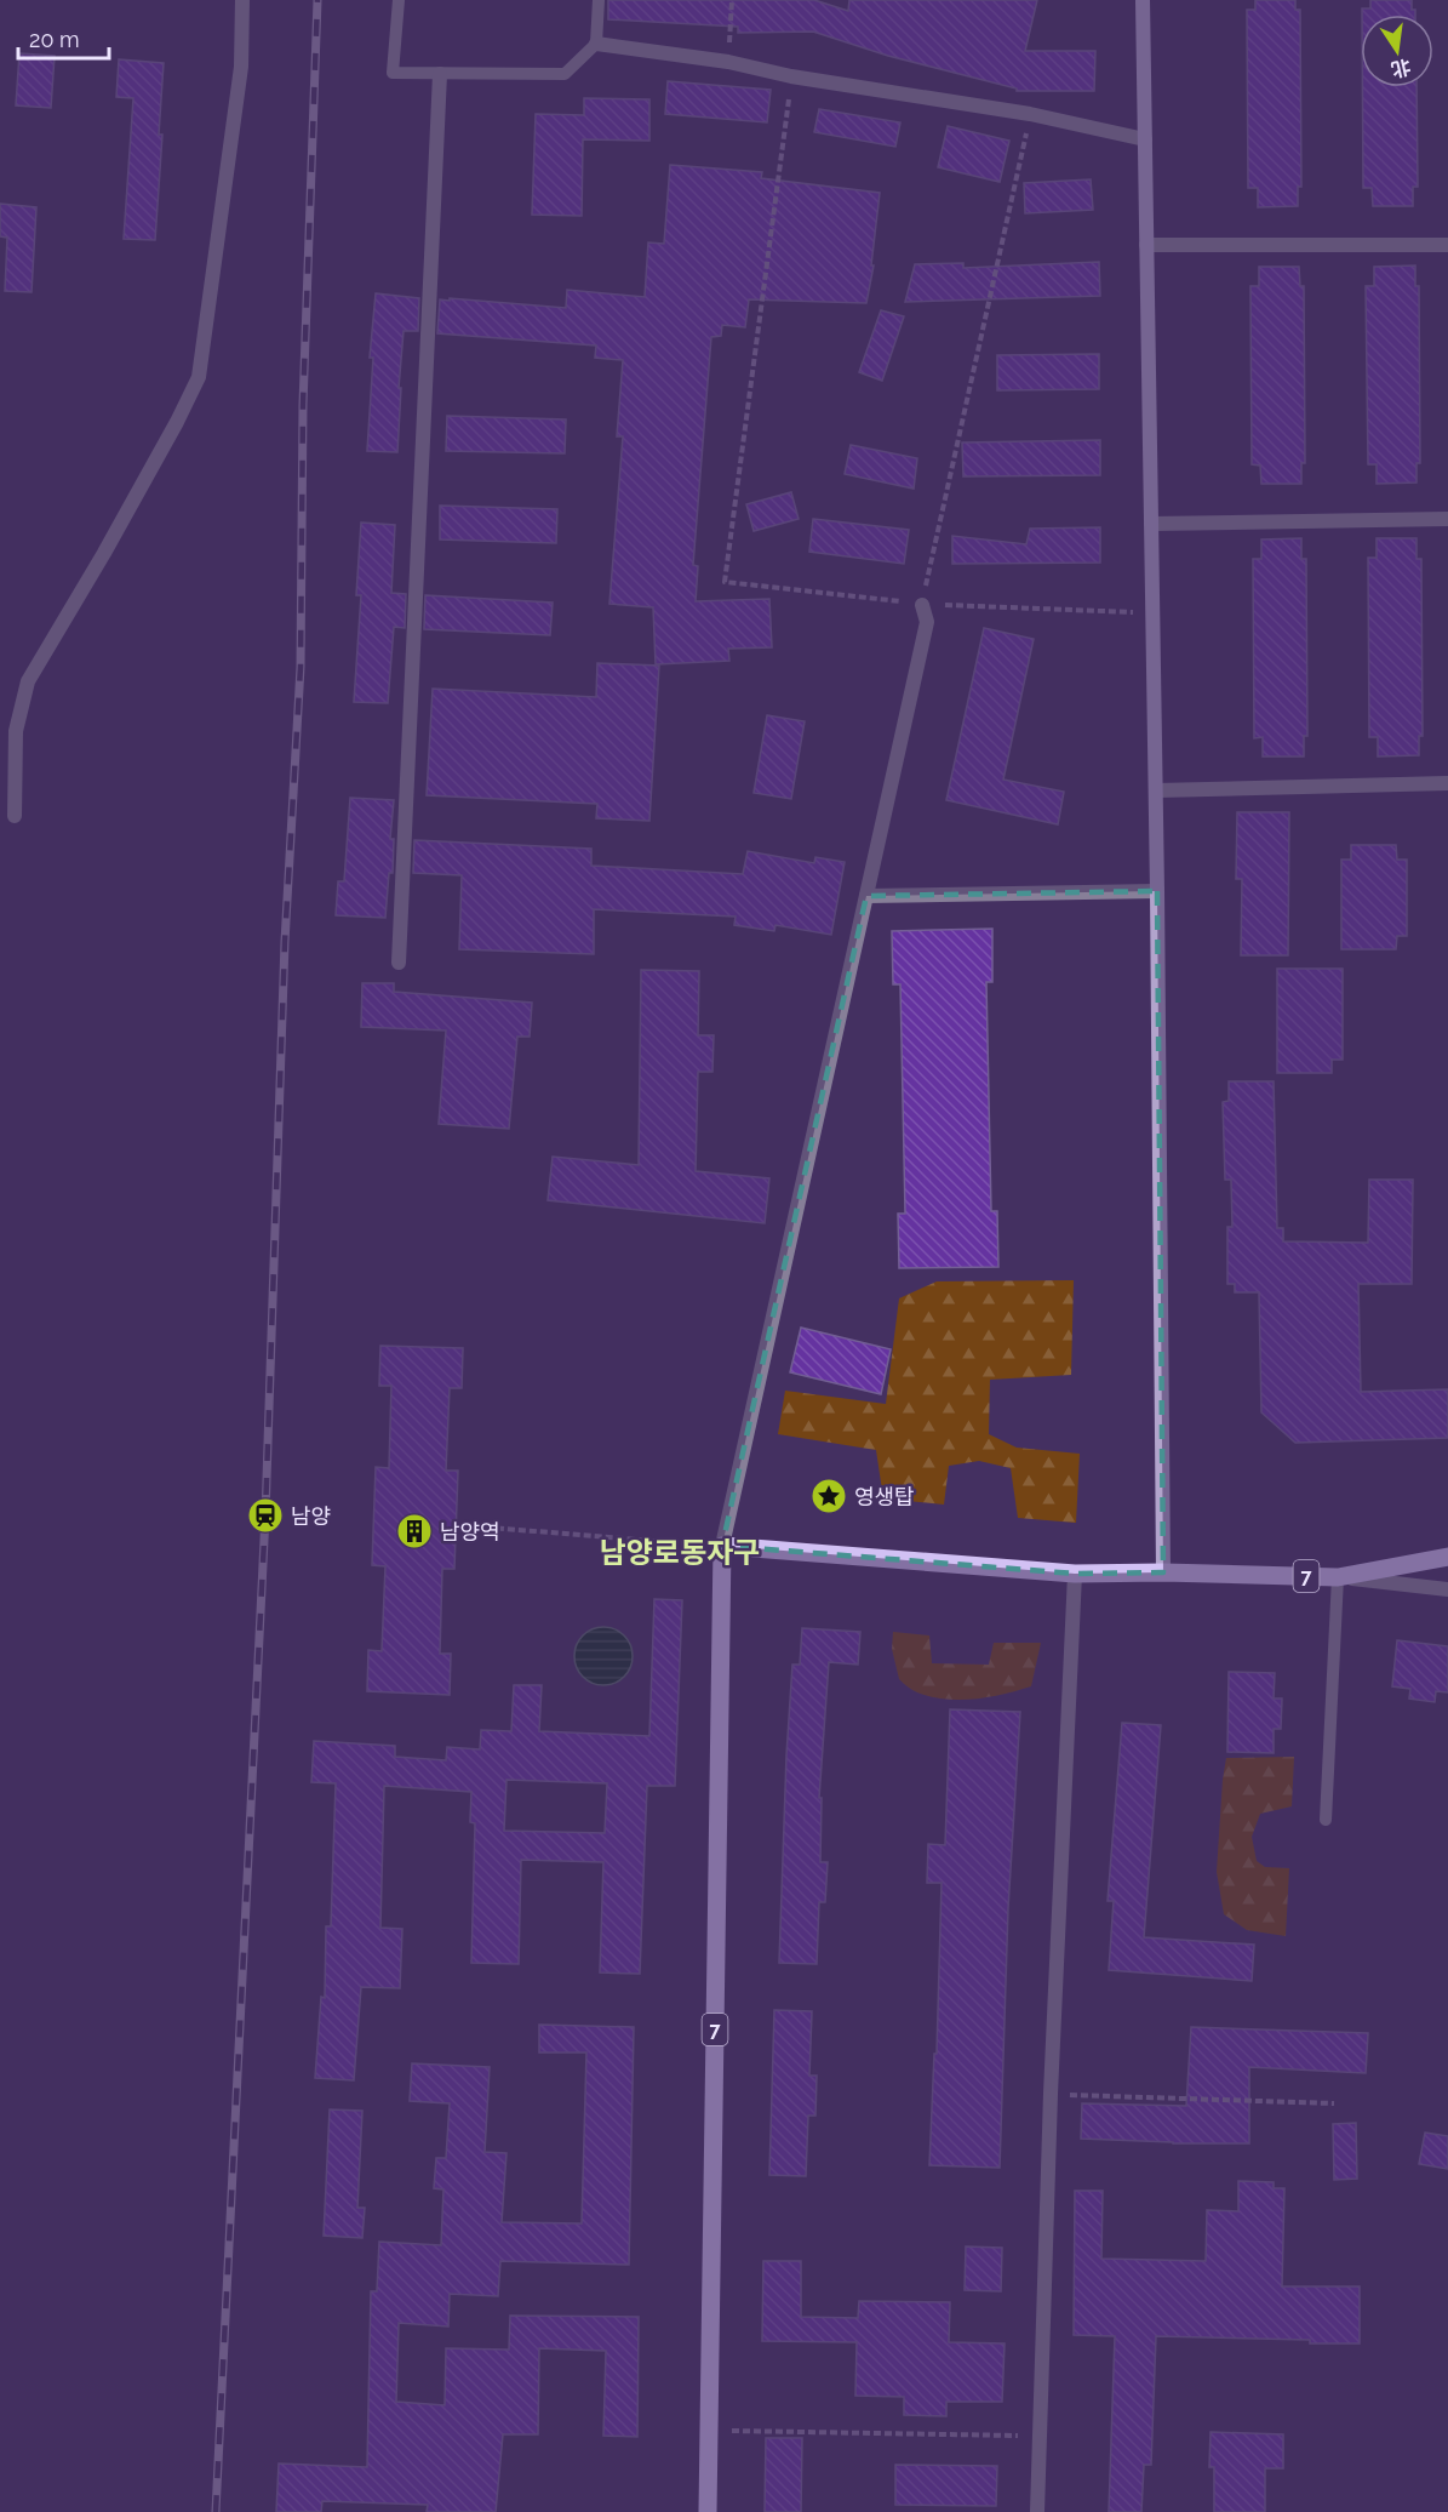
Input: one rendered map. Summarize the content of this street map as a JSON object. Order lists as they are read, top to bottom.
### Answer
{
  "streets": {
    "main road": ["7"]
  },
  "districts": ["남양로동자구"],
  "places": {
    "place": ["영생탑"],
    "station": ["남양"],
    "building": ["남양역"]
  },
  "scale_bar": "20 m",
  "north": "bottom"
}
